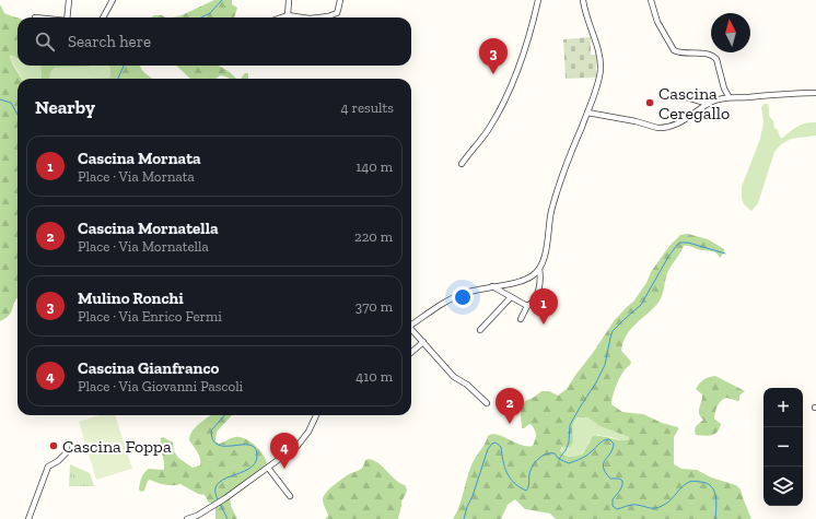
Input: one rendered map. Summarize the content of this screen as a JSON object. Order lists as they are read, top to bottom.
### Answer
{
  "places": ["Cascina Ceregallo", "Cascina Foppa"],
  "north": "top",
  "page": {
    "search": "Search here",
    "pins": [
      "3",
      "1",
      "2",
      "4"
    ],
    "heading": ["Nearby", "4 results"],
    "list": [
      {
        "mark": "1",
        "name": "Cascina Mornata",
        "note": "Place · Via Mornata",
        "value": "140 m"
      },
      {
        "mark": "2",
        "name": "Cascina Mornatella",
        "note": "Place · Via Mornatella",
        "value": "220 m"
      },
      {
        "mark": "3",
        "name": "Mulino Ronchi",
        "note": "Place · Via Enrico Fermi",
        "value": "370 m"
      },
      {
        "mark": "4",
        "name": "Cascina Gianfranco",
        "note": "Place · Via Giovanni Pascoli",
        "value": "410 m"
      }
    ],
    "map_buttons": ["+", "−"]
  }
}
